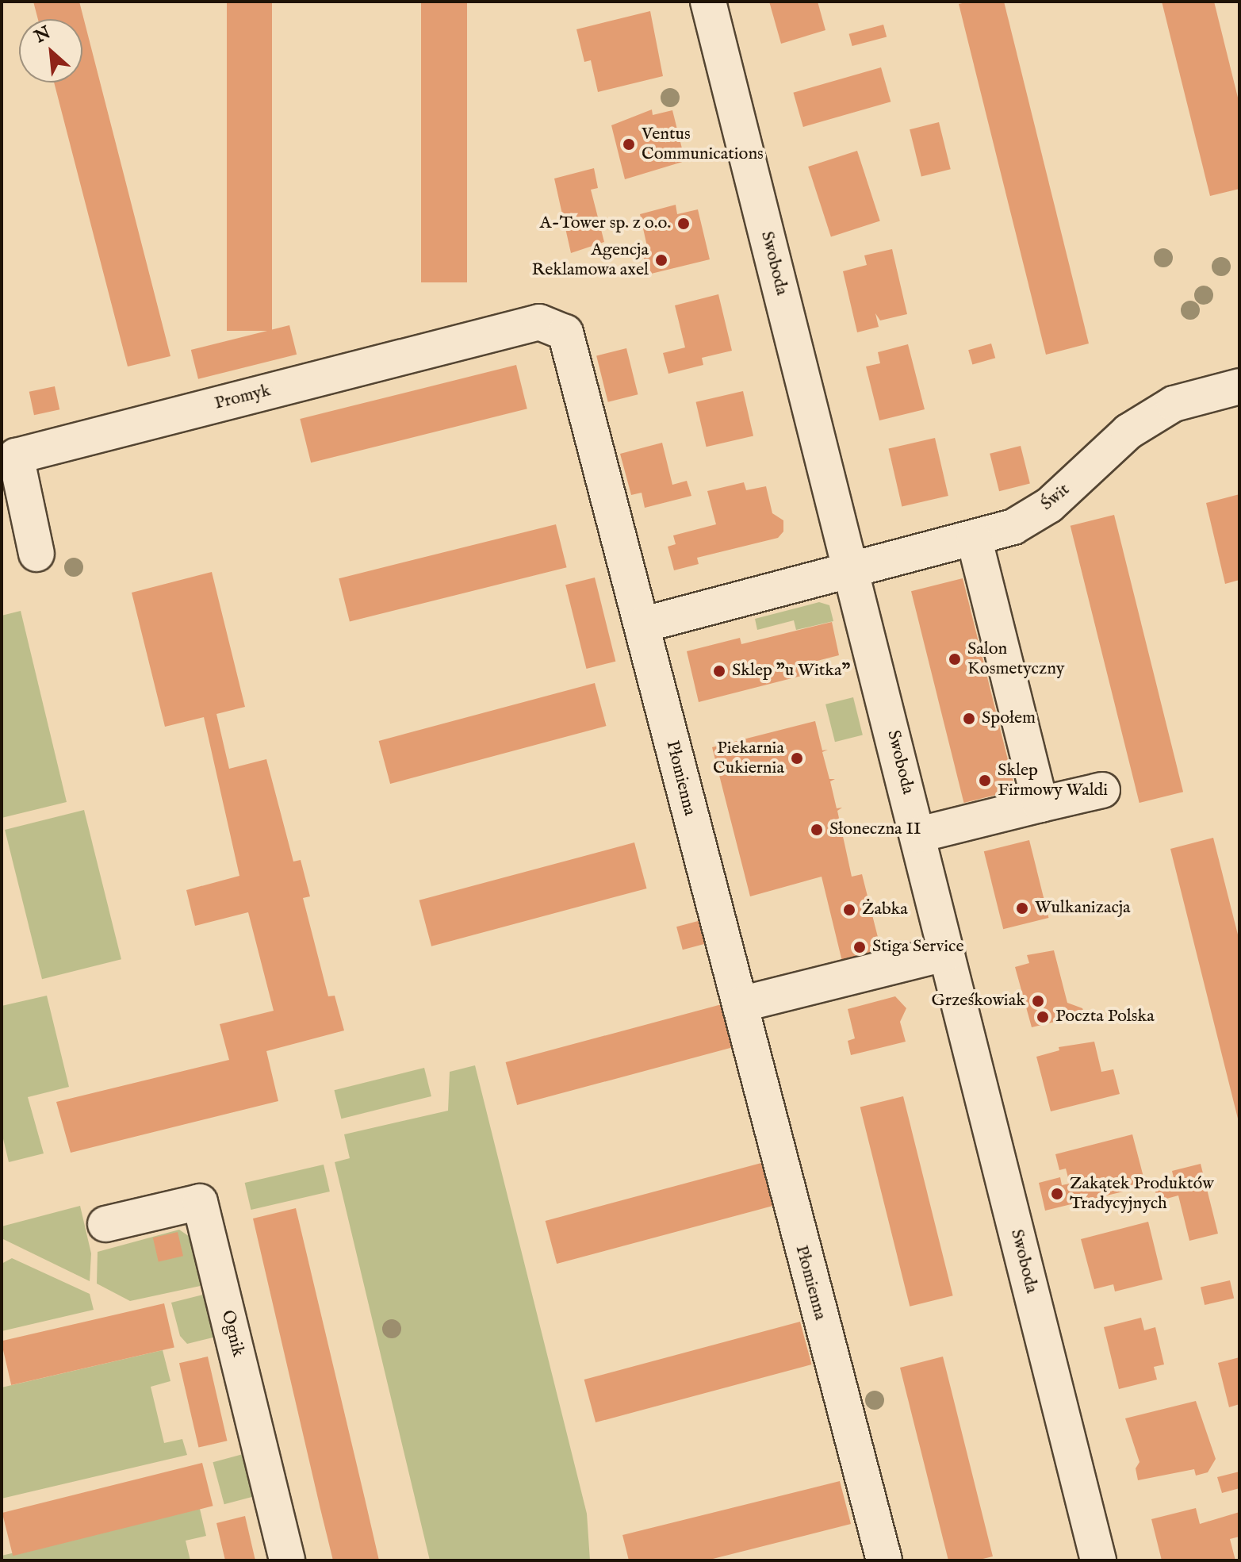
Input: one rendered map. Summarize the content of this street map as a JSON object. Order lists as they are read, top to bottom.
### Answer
{
  "streets": {
    "street": [
      "Swoboda",
      "Promyk",
      "Świt",
      "Płomienna",
      "Ognik"
    ]
  },
  "crossings": [
    ["Swoboda", "Świt"],
    ["Promyk", "Płomienna"]
  ],
  "places": [
    "Ventus Communications",
    "A-Tower sp. z o.o.",
    "Agencja Reklamowa axel",
    "Salon Kosmetyczny",
    "Sklep \"u Witka\"",
    "Społem",
    "Piekarnia Cukiernia",
    "Sklep Firmowy Waldi",
    "Słoneczna II",
    "Wulkanizacja",
    "Żabka",
    "Stiga Service",
    "Grześkowiak",
    "Poczta Polska",
    "Zakątek Produktów Tradycyjnych"
  ],
  "north": "top left"
}
